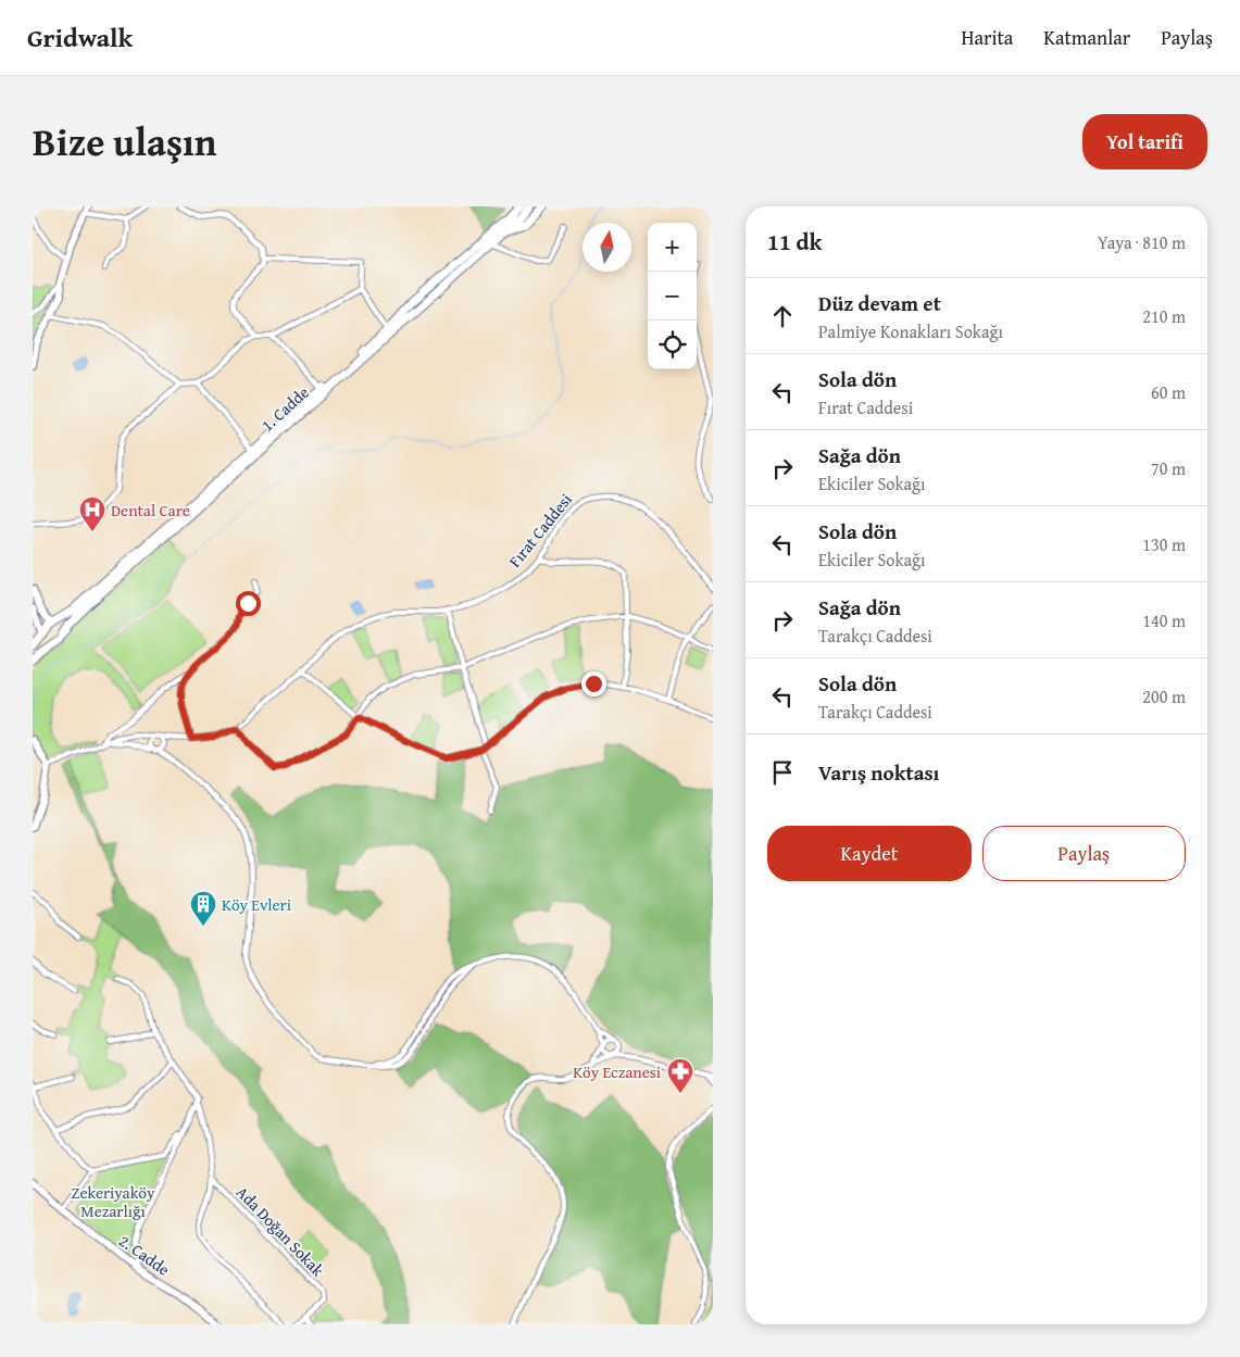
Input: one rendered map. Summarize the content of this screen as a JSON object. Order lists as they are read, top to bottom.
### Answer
{
  "streets": {
    "main road": ["1. Cadde"],
    "street": ["Fırat Caddesi", "Ada Doğan Sokak", "2. Cadde"]
  },
  "parks": ["Zekeriyaköy Mezarlığı"],
  "places": {
    "hospital": ["Dental Care"],
    "building": ["Köy Evleri"],
    "pharmacy": ["Köy Eczanesi"]
  },
  "north": "top",
  "page": {
    "header": "Gridwalk",
    "nav": ["Harita", "Katmanlar", "Paylaş"],
    "title": "Bize ulaşın",
    "buttons": [
      "Yol tarifi",
      ["Kaydet", "Paylaş"]
    ],
    "heading": ["11 dk", "Yaya · 810 m"],
    "map_buttons": ["+", "−"],
    "list": [
      ["Düz devam et", "Palmiye Konakları Sokağı", "210 m"],
      ["Sola dön", "Fırat Caddesi", "60 m"],
      ["Sağa dön", "Ekiciler Sokağı", "70 m"],
      ["Sola dön", "Ekiciler Sokağı", "130 m"],
      ["Sağa dön", "Tarakçı Caddesi", "140 m"],
      ["Sola dön", "Tarakçı Caddesi", "200 m"],
      "Varış noktası"
    ]
  }
}
